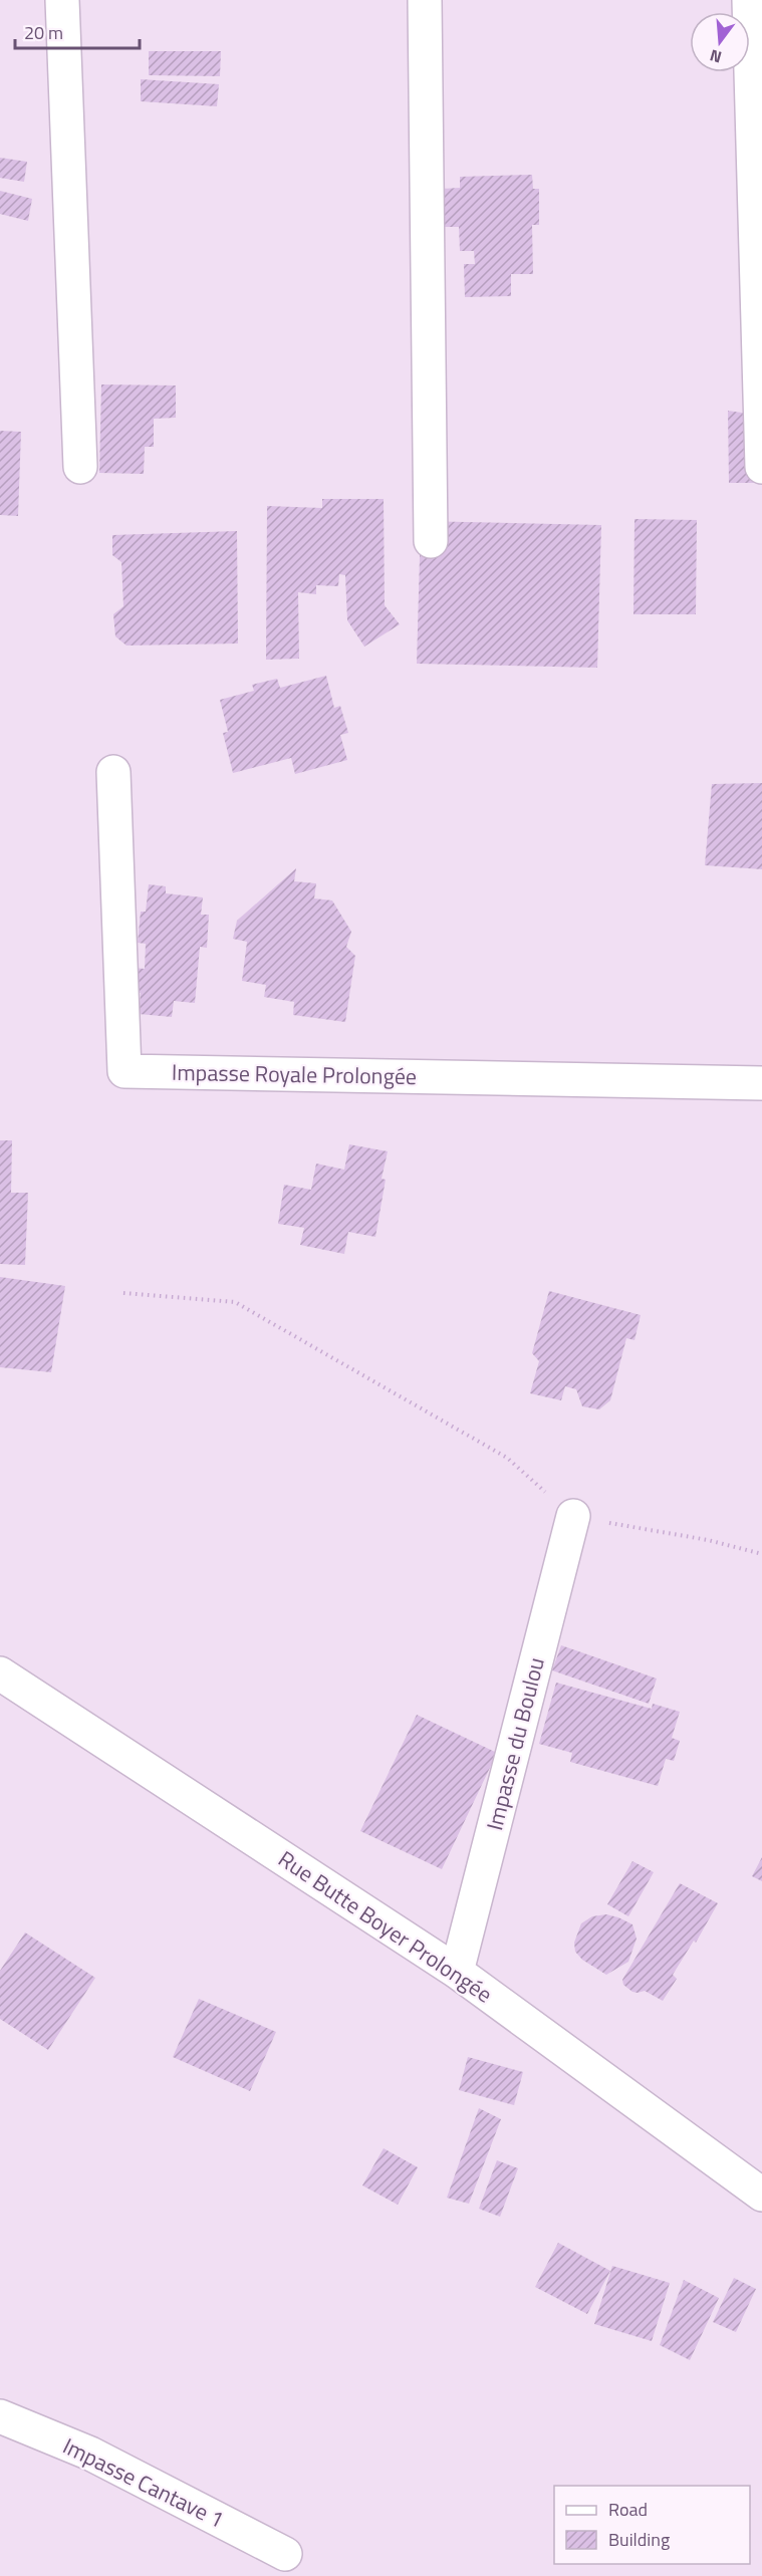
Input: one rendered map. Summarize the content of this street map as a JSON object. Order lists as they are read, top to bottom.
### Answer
{
  "streets": {
    "street": [
      "Impasse Royale Prolongée",
      "Impasse du Boulou",
      "Rue Butte Boyer Prolongée",
      "Impasse Cantave 1"
    ]
  },
  "crossings": [
    ["Impasse du Boulou", "Rue Butte Boyer Prolongée"]
  ],
  "legend": ["Road", "Building"],
  "scale_bar": "20 m",
  "north": "bottom"
}
